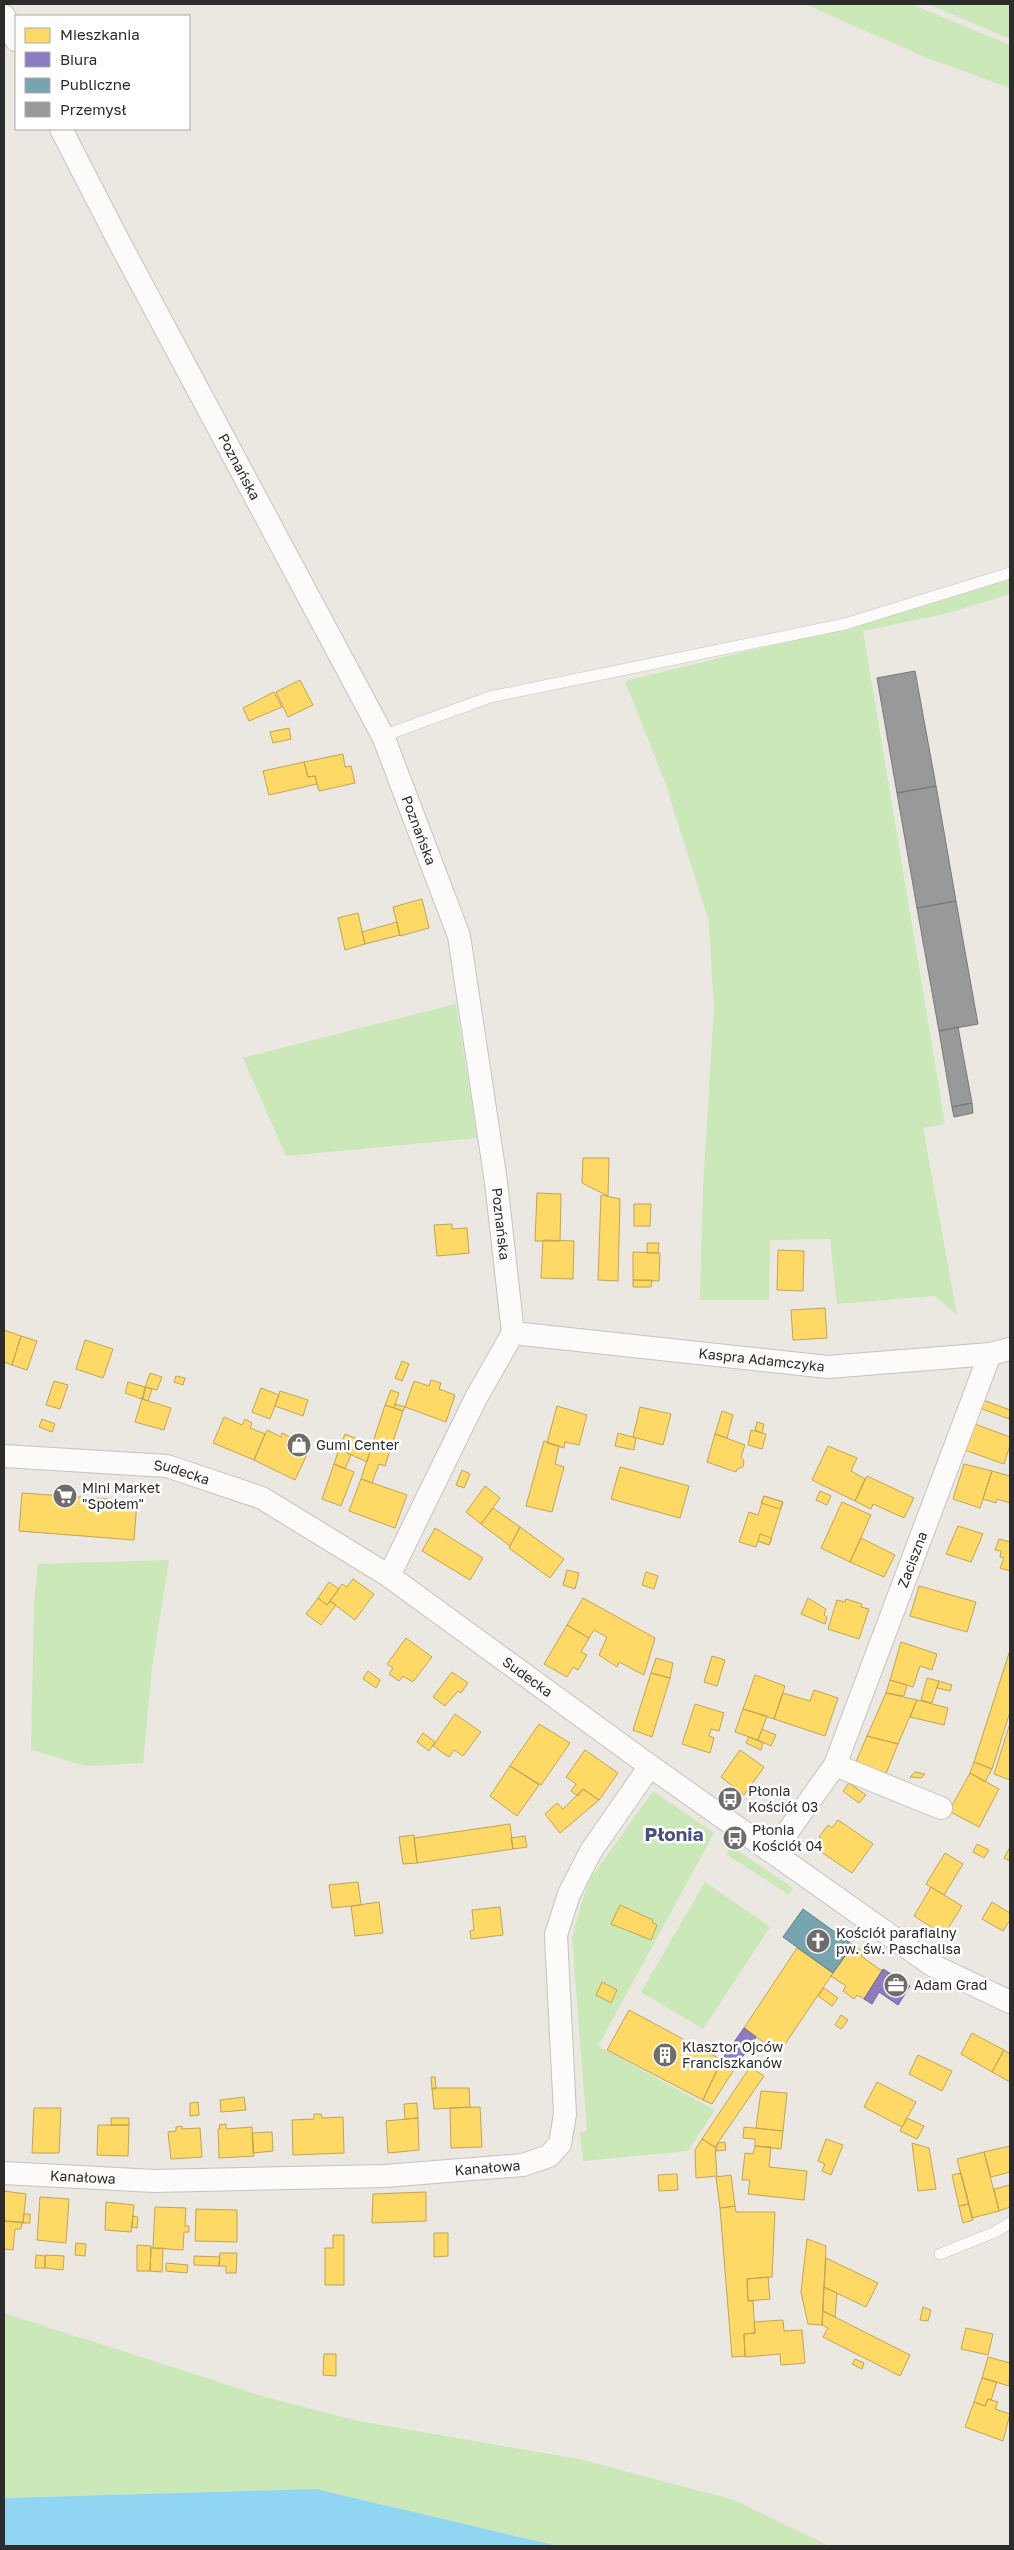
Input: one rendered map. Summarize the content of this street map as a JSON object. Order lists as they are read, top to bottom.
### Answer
{
  "streets": {
    "street": [
      "Poznańska",
      "Kaspra Adamczyka",
      "Sudecka",
      "Zaciszna",
      "Kanałowa"
    ]
  },
  "crossings": [
    ["Poznańska", "Kaspra Adamczyka"],
    ["Kaspra Adamczyka", "Zaciszna"],
    ["Sudecka", "Zaciszna"],
    ["Sudecka", "Kanałowa"]
  ],
  "districts": ["Płonia"],
  "places": {
    "shop": ["Gumi Center"],
    "supermarket": ["Mini Market \"Społem\""],
    "bus stop": ["Płonia Kościół 03", "Płonia Kościół 04"],
    "church": ["Kościół parafialny pw. św. Paschalisa"],
    "office": ["Adam Grad"],
    "building": ["Klasztor Ojców Franciszkanów"]
  },
  "legend": [
    "Mieszkania",
    "Biura",
    "Publiczne",
    "Przemysł"
  ]
}
